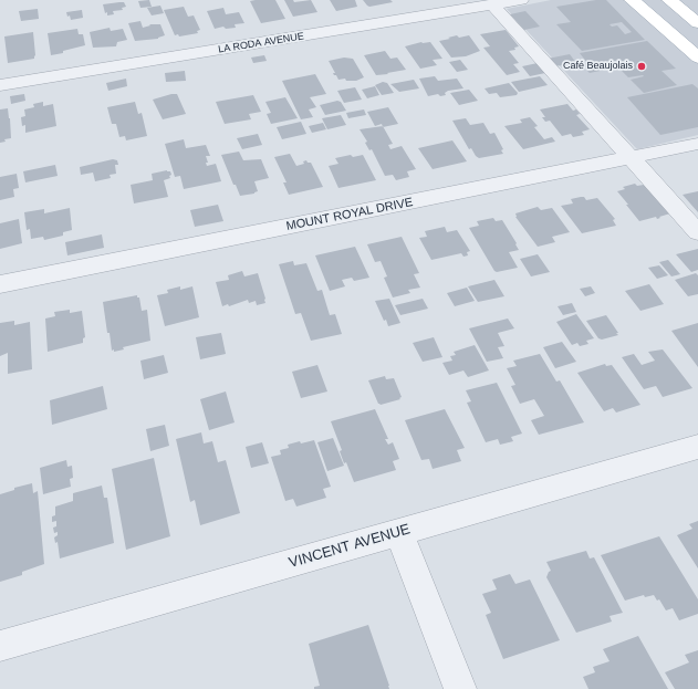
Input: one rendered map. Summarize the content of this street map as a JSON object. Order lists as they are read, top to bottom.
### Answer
{
  "streets": {
    "street": ["LA RODA AVENUE", "MOUNT ROYAL DRIVE", "VINCENT AVENUE"]
  },
  "places": ["Café Beaujolais"]
}
